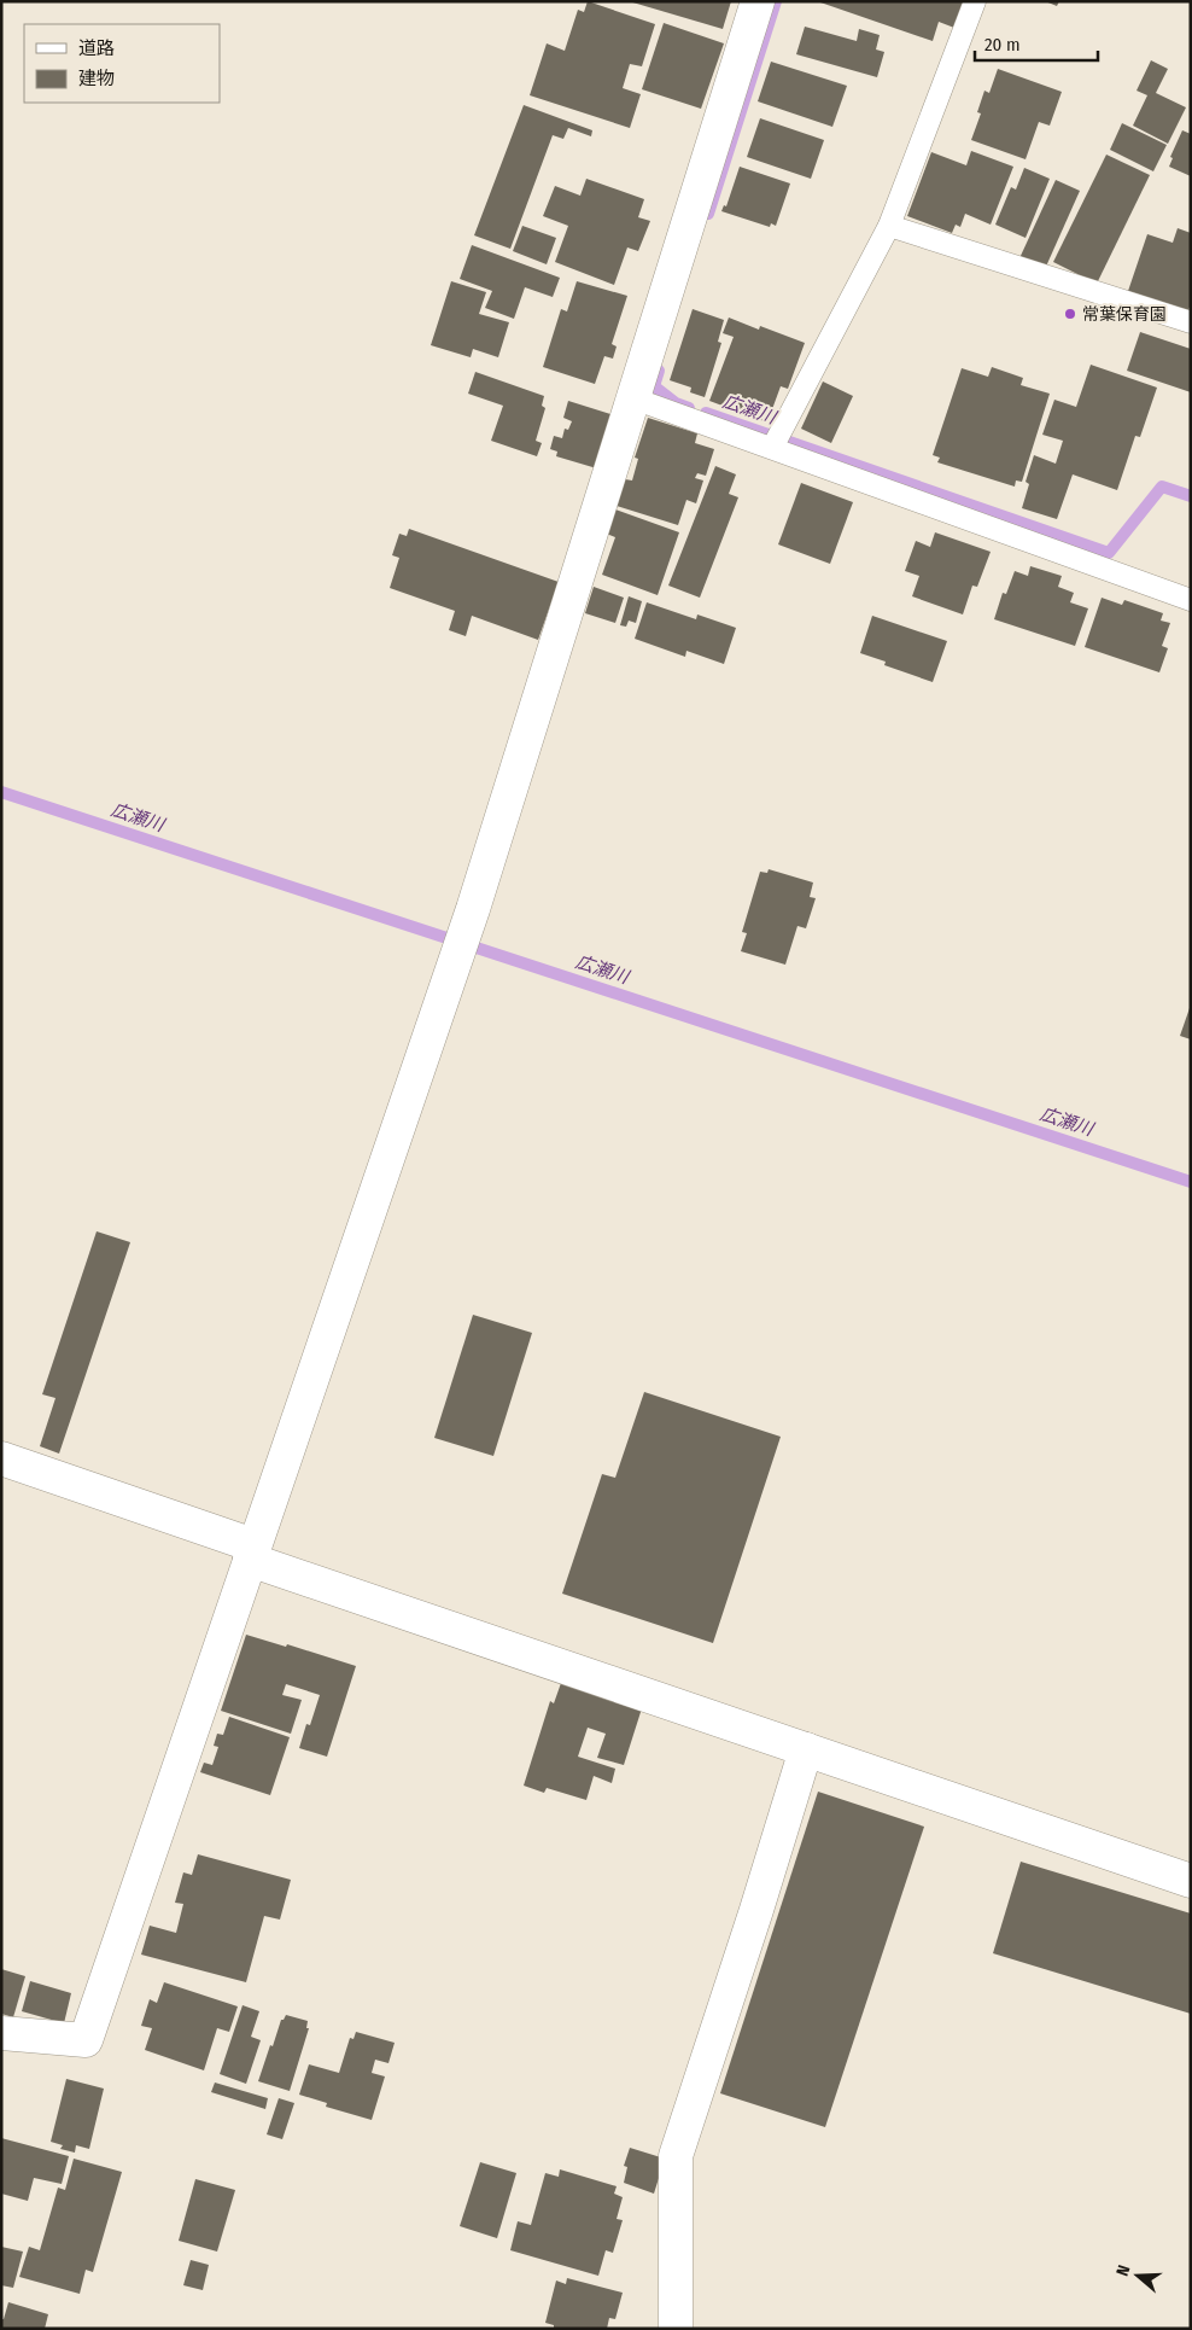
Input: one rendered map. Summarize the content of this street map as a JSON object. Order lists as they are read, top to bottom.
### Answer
{
  "water": ["広瀬川"],
  "places": ["常葉保育園"],
  "legend": ["道路", "建物"],
  "scale_bar": "20 m",
  "north": "left"
}
